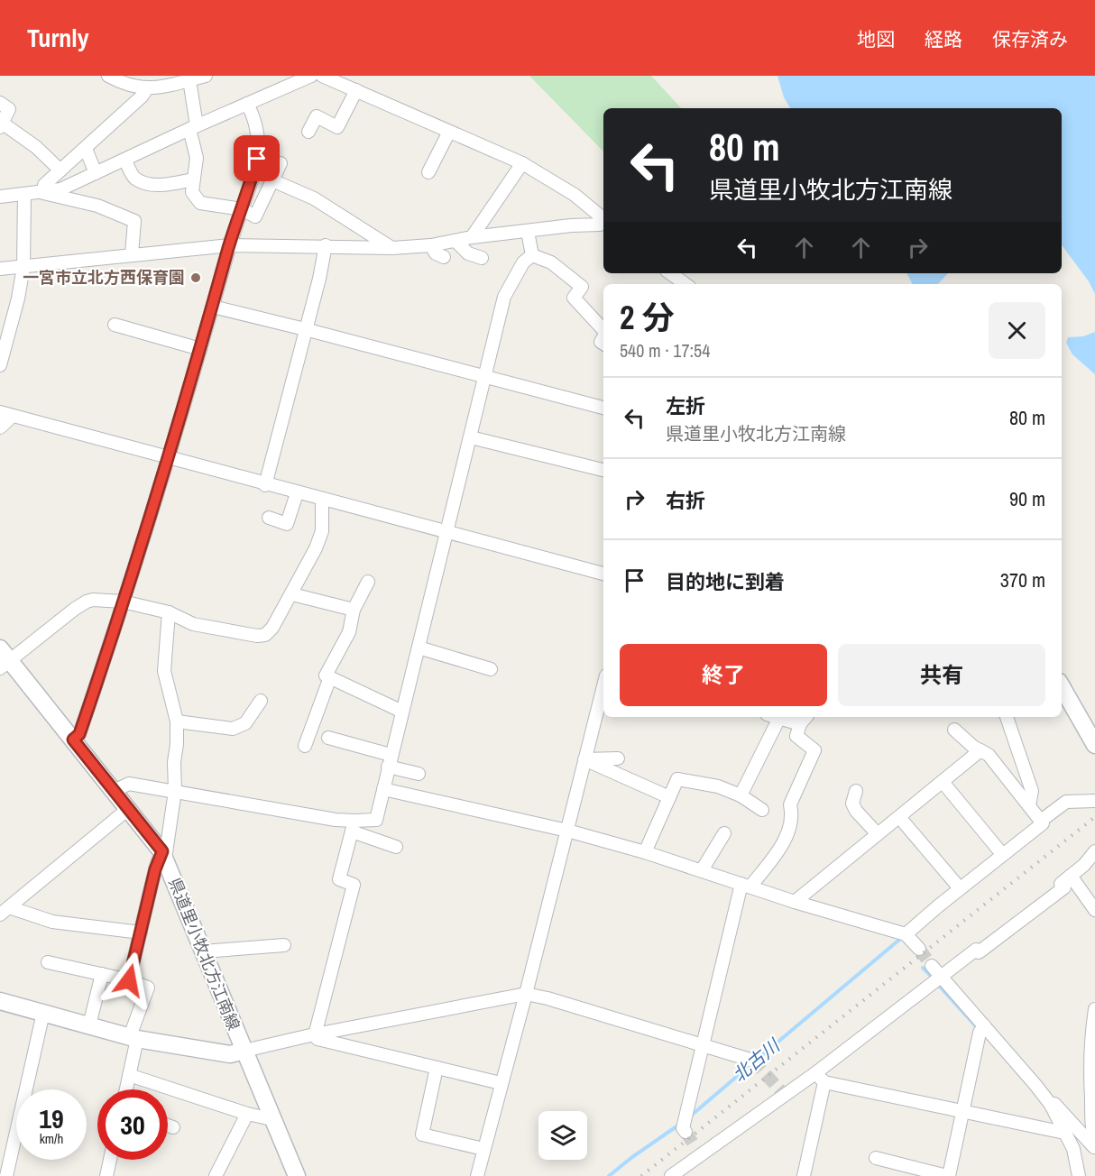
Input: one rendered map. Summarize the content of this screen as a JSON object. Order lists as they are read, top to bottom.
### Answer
{
  "streets": {
    "main road": ["県道里小牧北方江南線"]
  },
  "water": ["北古川"],
  "places": ["一宮市立北方西保育園"],
  "page": {
    "header": "Turnly",
    "nav": ["地図", "経路", "保存済み"],
    "turn": ["80 m", "県道里小牧北方江南線"],
    "heading": ["2 分", "540 m · 17:54"],
    "list": [
      {
        "name": "左折",
        "note": "県道里小牧北方江南線",
        "value": "80 m"
      },
      {
        "name": "右折",
        "value": "90 m"
      },
      {
        "name": "目的地に到着",
        "value": "370 m"
      }
    ],
    "buttons": ["終了", "共有"],
    "speed": "19 km/h",
    "limit": "30"
  }
}
